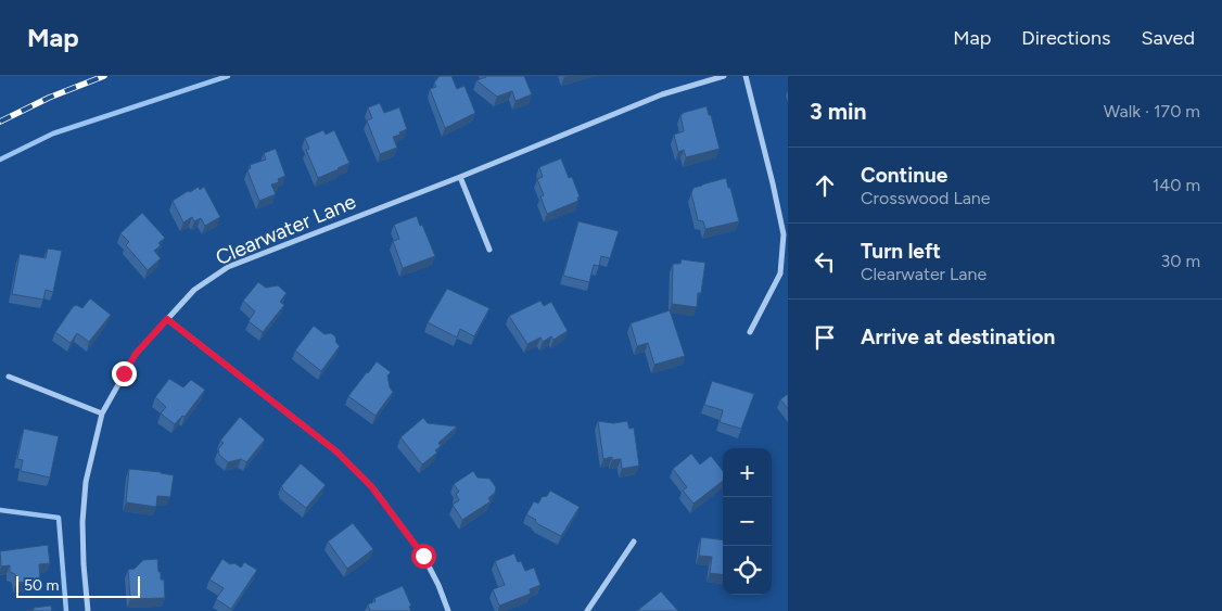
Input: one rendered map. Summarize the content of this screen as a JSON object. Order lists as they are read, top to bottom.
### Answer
{
  "streets": {
    "street": ["Clearwater Lane"]
  },
  "scale_bar": "50 m",
  "page": {
    "header": "Map",
    "nav": ["Map", "Directions", "Saved"],
    "heading": ["3 min", "Walk · 170 m"],
    "list": [
      ["Continue", "Crosswood Lane", "140 m"],
      ["Turn left", "Clearwater Lane", "30 m"],
      "Arrive at destination"
    ],
    "map_buttons": ["+", "−"],
    "scale": "50 m"
  }
}
